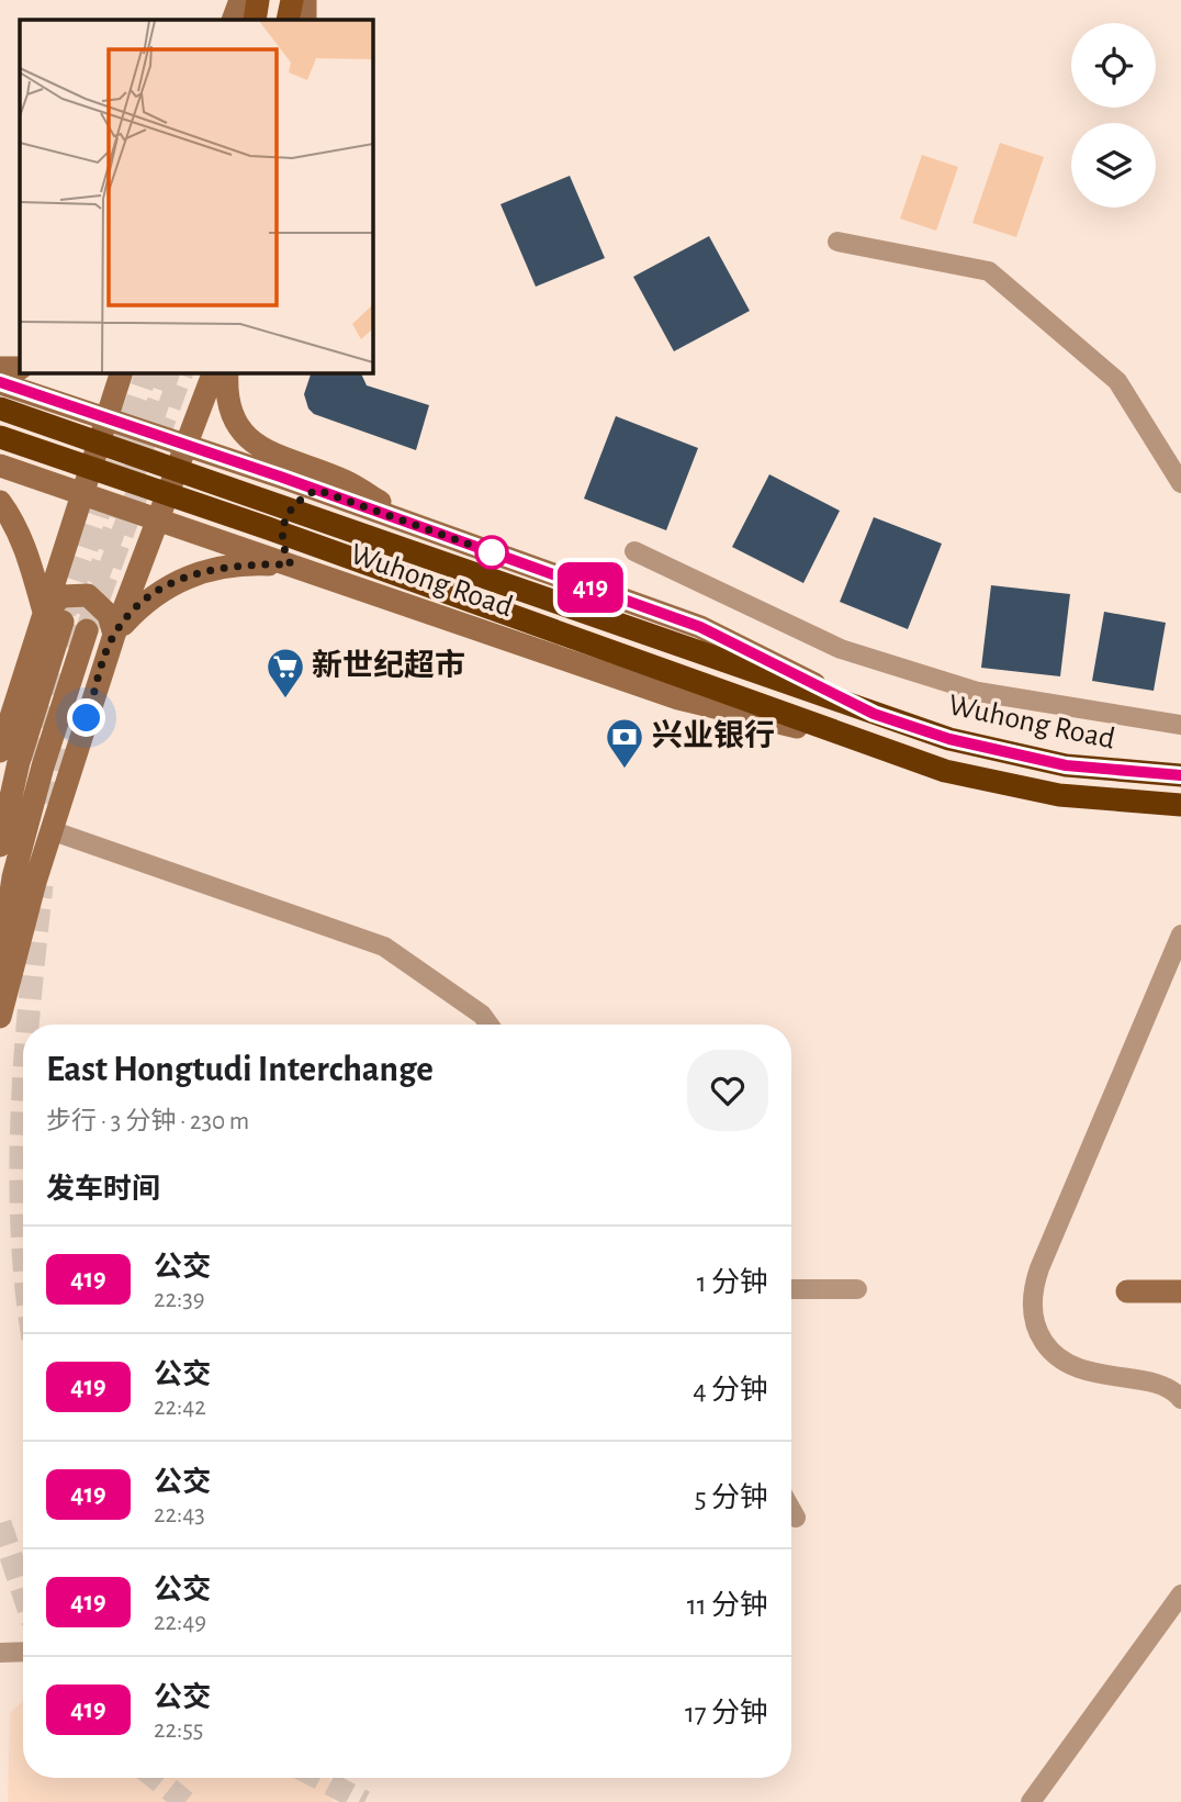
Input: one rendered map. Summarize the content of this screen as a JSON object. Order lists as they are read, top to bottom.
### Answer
{
  "streets": {
    "highway": ["Wuhong Road"]
  },
  "places": {
    "supermarket": ["新世纪超市"],
    "bank": ["兴业银行"]
  },
  "lines": ["bus line 419"],
  "page": {
    "on_map": "419",
    "heading": [
      ["East Hongtudi Interchange", "步行 · 3 分钟 · 230 m"],
      "发车时间"
    ],
    "list": [
      {
        "mark": "419",
        "name": "公交",
        "note": "22:39",
        "value": "1 分钟"
      },
      {
        "mark": "419",
        "name": "公交",
        "note": "22:42",
        "value": "4 分钟"
      },
      {
        "mark": "419",
        "name": "公交",
        "note": "22:43",
        "value": "5 分钟"
      },
      {
        "mark": "419",
        "name": "公交",
        "note": "22:49",
        "value": "11 分钟"
      },
      {
        "mark": "419",
        "name": "公交",
        "note": "22:55",
        "value": "17 分钟"
      }
    ]
  }
}
